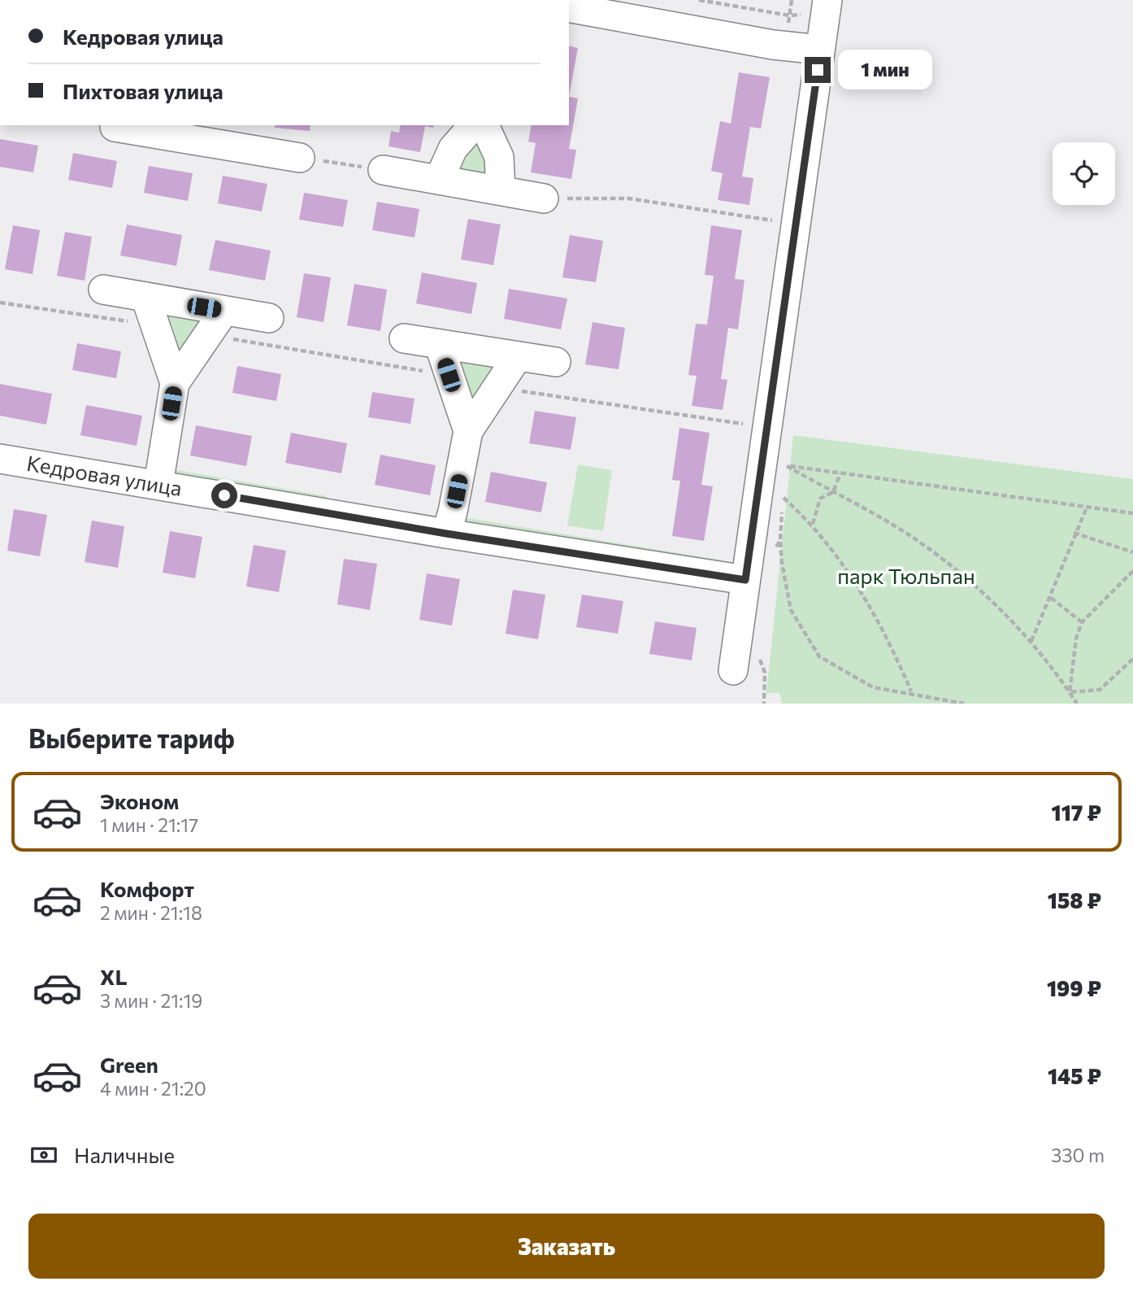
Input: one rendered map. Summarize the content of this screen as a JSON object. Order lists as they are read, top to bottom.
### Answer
{
  "streets": {
    "street": ["Кедровая улица"]
  },
  "parks": ["парк Тюльпан"],
  "page": {
    "banner": ["Кедровая улица", "Пихтовая улица"],
    "bubble": "1 мин",
    "heading": "Выберите тариф",
    "list": [
      {
        "name": "Эконом",
        "note": "1 мин · 21:17",
        "value": "117 ₽"
      },
      {
        "name": "Комфорт",
        "note": "2 мин · 21:18",
        "value": "158 ₽"
      },
      {
        "name": "XL",
        "note": "3 мин · 21:19",
        "value": "199 ₽"
      },
      {
        "name": "Green",
        "note": "4 мин · 21:20",
        "value": "145 ₽"
      }
    ],
    "pay": ["Наличные", "330 m"],
    "buttons": "Заказать"
  }
}
